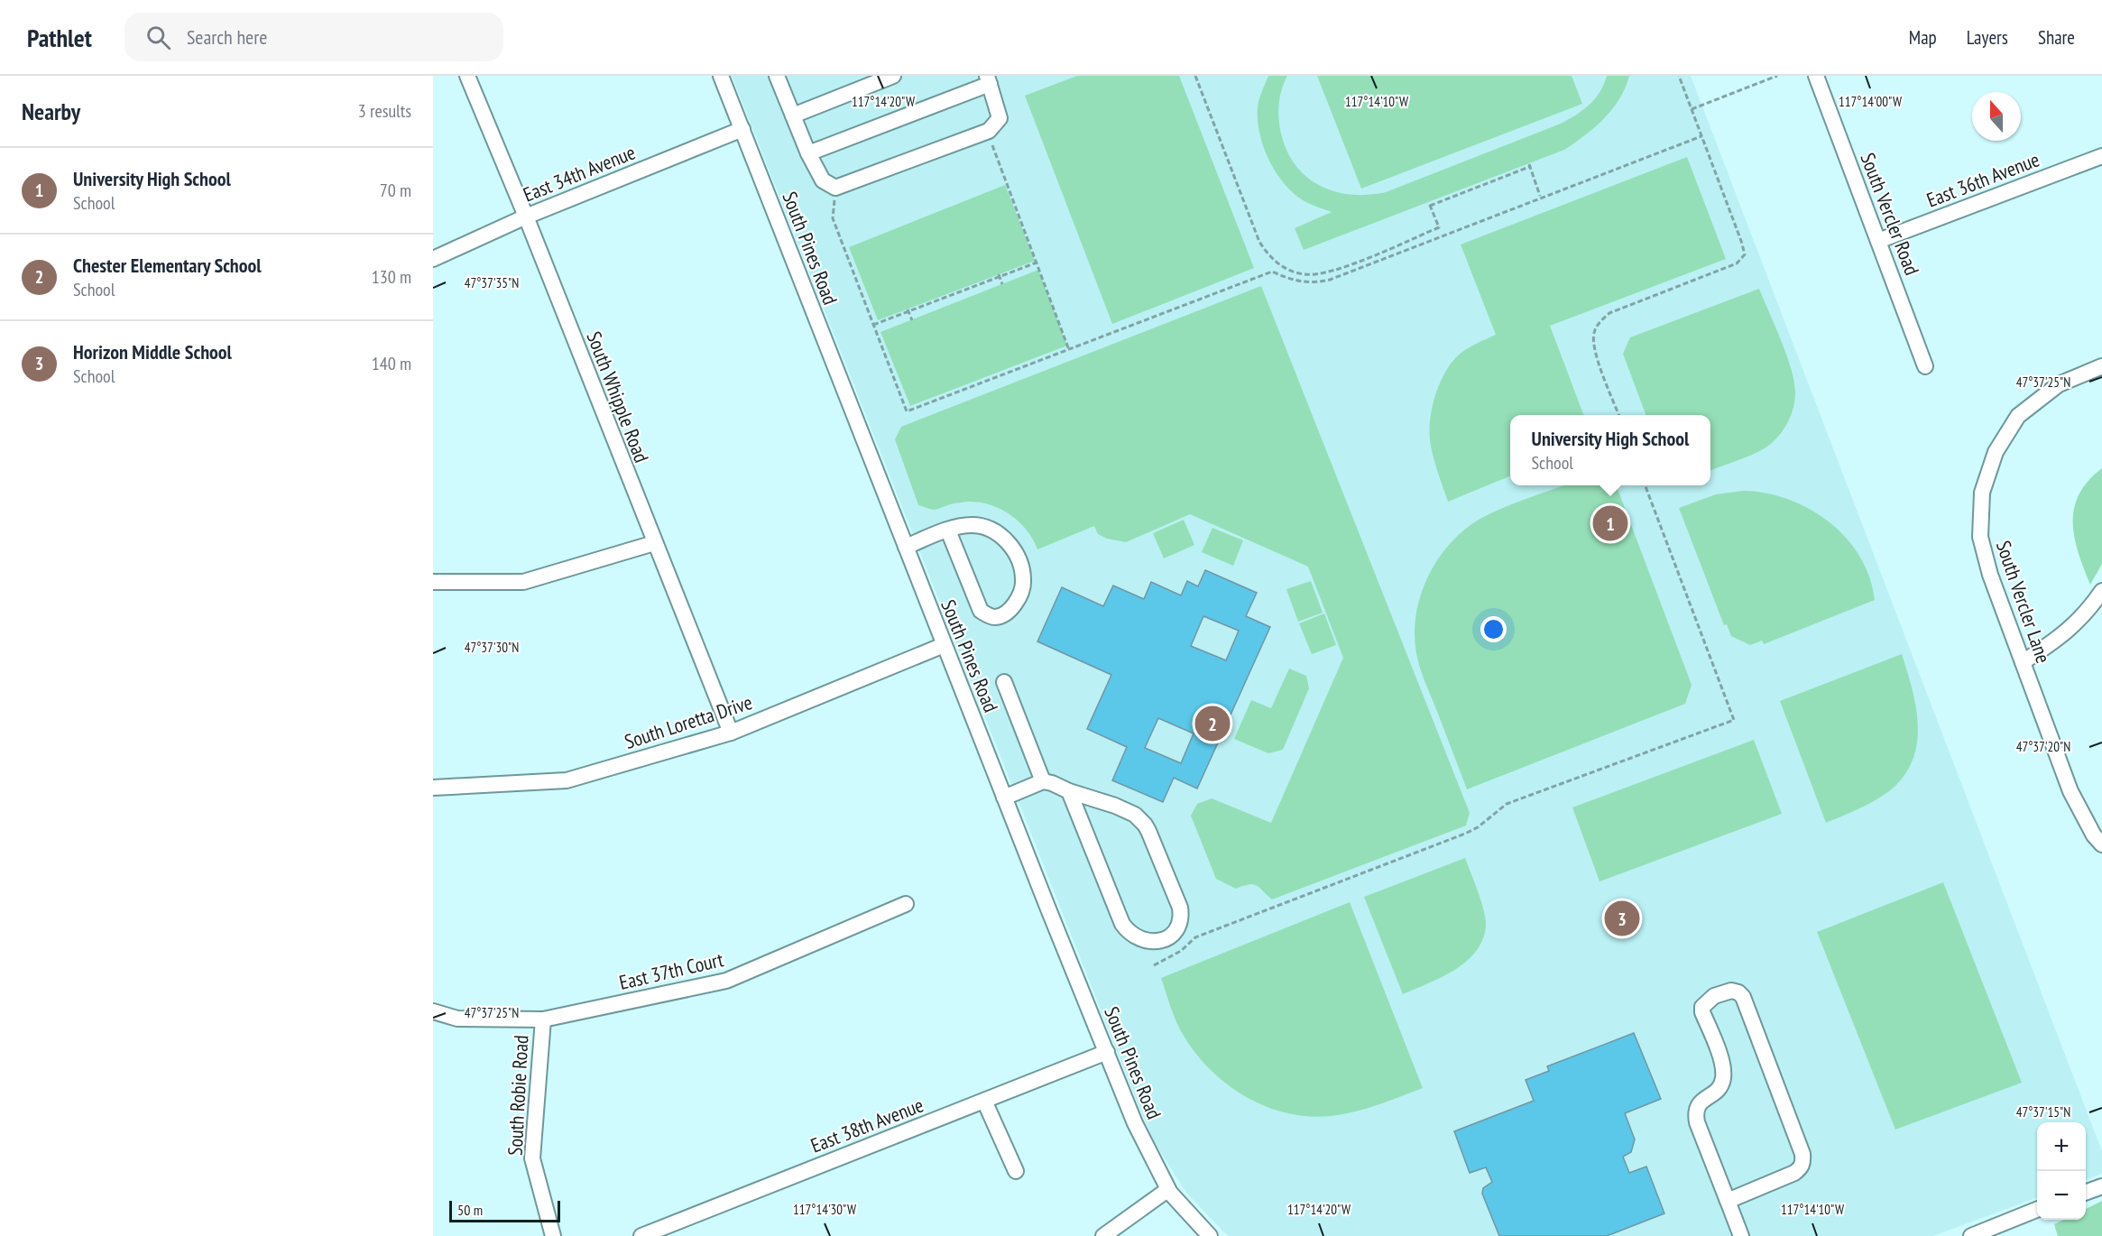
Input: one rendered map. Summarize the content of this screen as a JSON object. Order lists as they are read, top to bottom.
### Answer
{
  "streets": {
    "street": [
      "East 34th Avenue",
      "East 36th Avenue",
      "South Vercler Road",
      "South Pines Road",
      "South Whipple Road",
      "South Vercler Lane",
      "South Loretta Drive",
      "East 37th Court",
      "South Robie Road",
      "East 38th Avenue"
    ]
  },
  "crossings": [
    ["East 34th Avenue", "South Pines Road"],
    ["East 34th Avenue", "South Whipple Road"],
    ["East 36th Avenue", "South Vercler Road"],
    ["South Pines Road", "South Loretta Drive"],
    ["South Pines Road", "East 38th Avenue"],
    ["South Whipple Road", "South Loretta Drive"],
    ["East 37th Court", "South Robie Road"]
  ],
  "scale_bar": "50 m",
  "north": "top",
  "page": {
    "header": "Pathlet",
    "search": "Search here",
    "nav": ["Map", "Layers", "Share"],
    "heading": ["Nearby", "3 results"],
    "list": [
      {
        "mark": "1",
        "name": "University High School",
        "note": "School",
        "value": "70 m"
      },
      {
        "mark": "2",
        "name": "Chester Elementary School",
        "note": "School",
        "value": "130 m"
      },
      {
        "mark": "3",
        "name": "Horizon Middle School",
        "note": "School",
        "value": "140 m"
      }
    ],
    "popup": ["University High School", "School"],
    "pins": ["1", "2", "3"],
    "map_buttons": ["+", "−"],
    "scale": "50 m"
  },
  "coordinates": [
    "117°14'20\"W",
    "117°14'10\"W",
    "117°14'00\"W",
    "47°37'35\"N",
    "47°37'25\"N",
    "47°37'30\"N",
    "47°37'20\"N",
    "47°37'15\"N",
    "117°14'30\"W"
  ]
}
